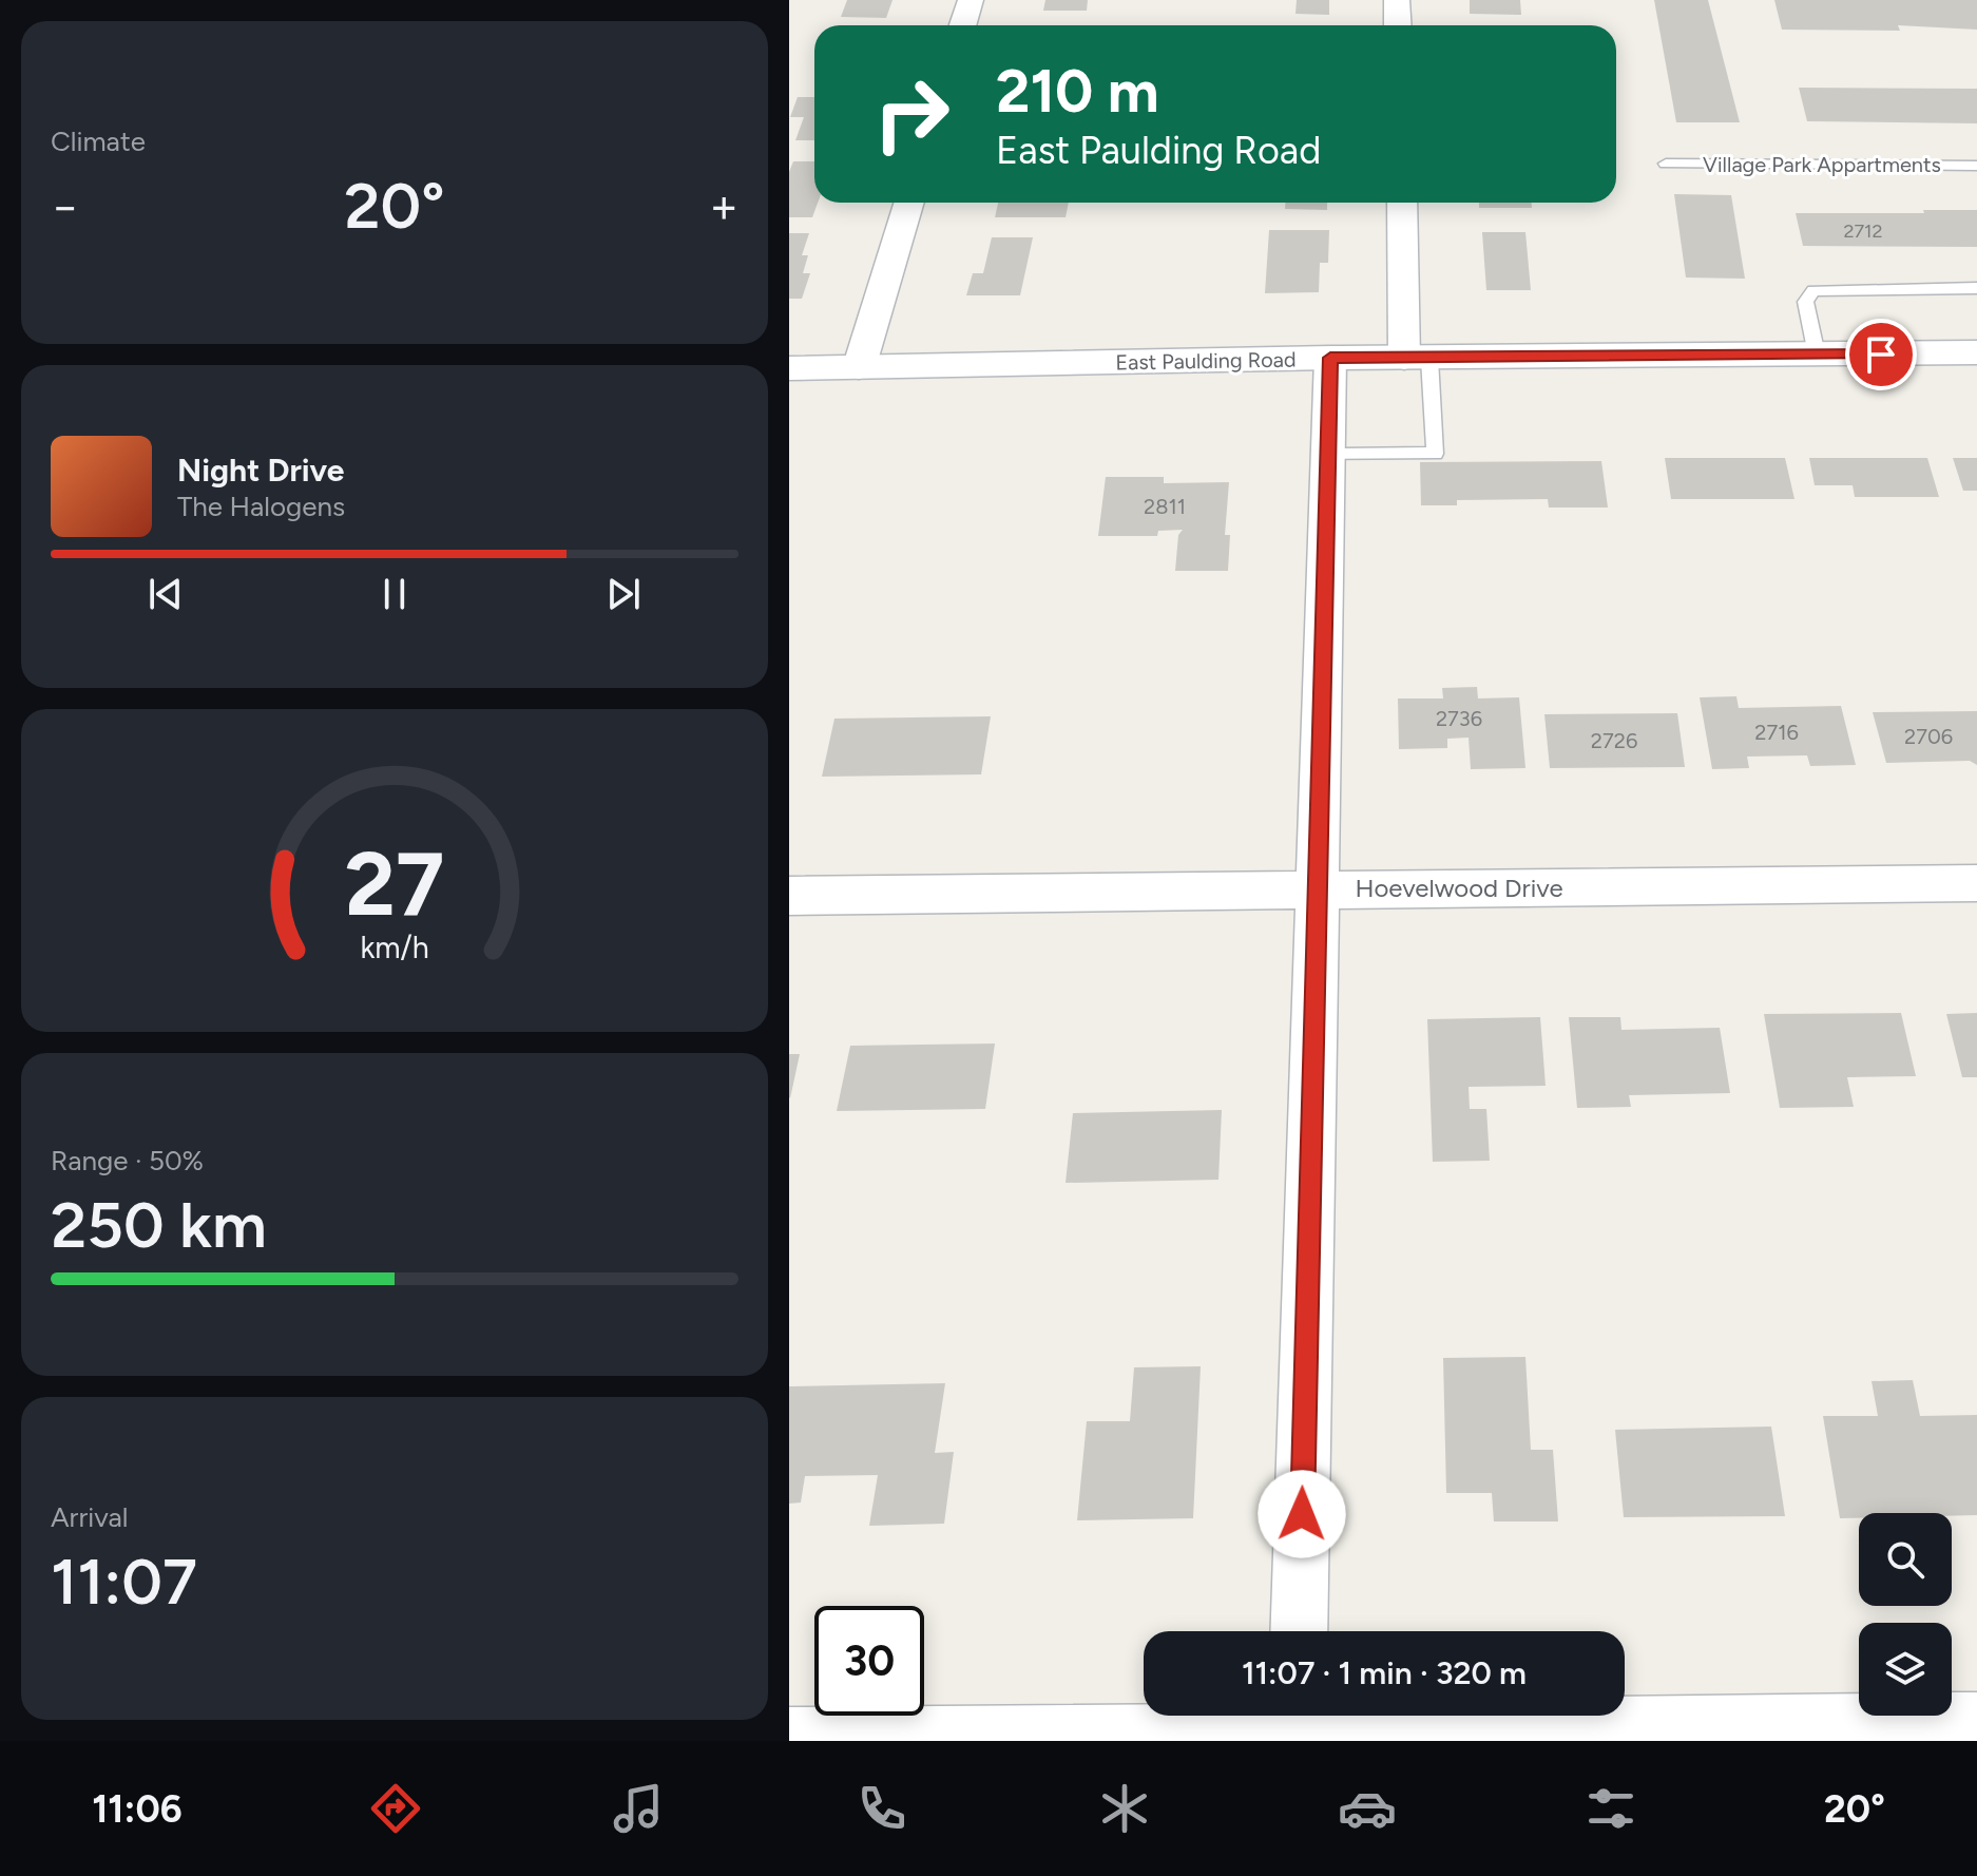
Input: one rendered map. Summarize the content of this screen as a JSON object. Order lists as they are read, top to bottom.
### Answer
{
  "streets": {
    "main road": ["East Paulding Road"],
    "street": ["Hoevelwood Drive"],
    "lane": ["Village Park Appartments"]
  },
  "house_numbers": [
    "2712",
    "2811",
    "2736",
    "2716",
    "2706",
    "2726"
  ],
  "page": {
    "tile": [
      "Climate",
      ["Range · 50%", "250 km"],
      ["Arrival", "11:07"]
    ],
    "turn": ["210 m", "East Paulding Road"],
    "heat": ["−", "20°", "+"],
    "song": ["Night Drive", "The Halogens"],
    "limit": "30",
    "trip": "11:07 · 1 min · 320 m",
    "tabs": ["11:06", "20°"],
    "gauge": ["27", "km/h"]
  }
}
